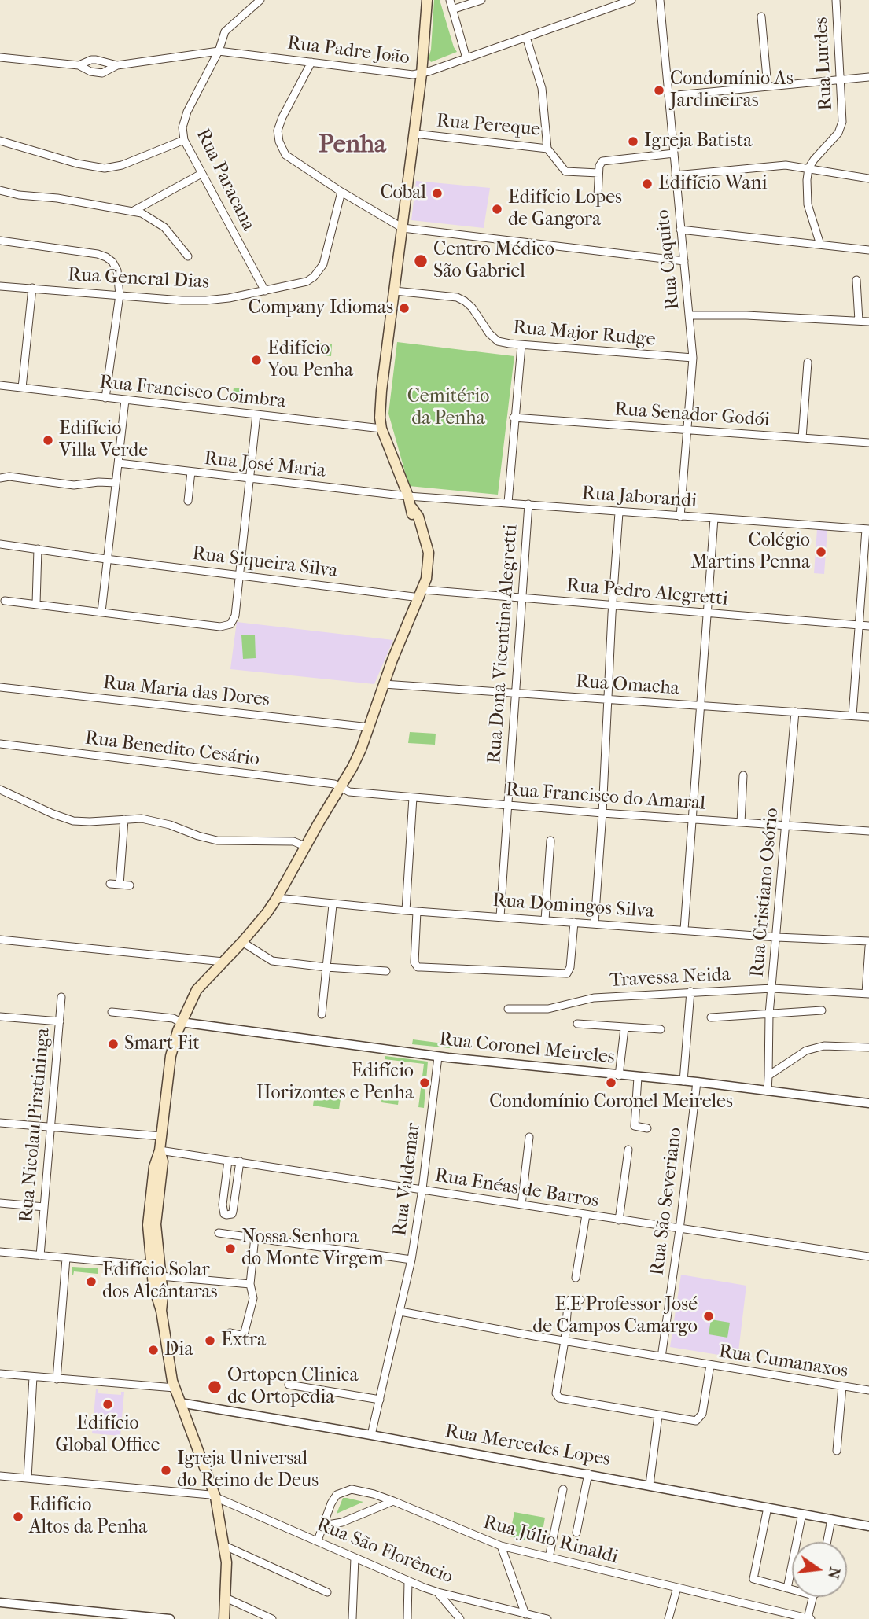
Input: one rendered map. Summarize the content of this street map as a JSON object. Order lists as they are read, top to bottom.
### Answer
{
  "streets": {
    "street": [
      "Rua Padre João",
      "Rua Lurdes",
      "Rua Pereque",
      "Rua Paracana",
      "Rua Caquito",
      "Rua General Dias",
      "Rua Major Rudge",
      "Rua Francisco Coimbra",
      "Rua Senador Godói",
      "Rua José Maria",
      "Rua Jaborandi",
      "Rua Siqueira Silva",
      "Rua Pedro Alegretti",
      "Rua Dona Vicentina Alegretti",
      "Rua Omacha",
      "Rua Maria das Dores",
      "Rua Benedito Cesário",
      "Rua Francisco do Amaral",
      "Rua Cristiano Osório",
      "Rua Domingos Silva",
      "Travessa Neida",
      "Rua Coronel Meireles",
      "Rua Nicolau Piratininga",
      "Rua Valdemar",
      "Rua Enéas de Barros",
      "Rua São Severiano",
      "Rua Cumanaxos",
      "Rua Mercedes Lopes",
      "Rua Júlio Rinaldi",
      "Rua São Florêncio"
    ]
  },
  "crossings": [
    ["Rua Padre João", "Rua Pereque"],
    ["Rua Padre João", "Rua Paracana"],
    ["Rua Paracana", "Rua General Dias"],
    ["Rua Caquito", "Rua Major Rudge"],
    ["Rua Caquito", "Rua Senador Godói"],
    ["Rua Caquito", "Rua Jaborandi"],
    ["Rua José Maria", "Rua Jaborandi"],
    ["Rua Jaborandi", "Rua Dona Vicentina Alegretti"],
    ["Rua Siqueira Silva", "Rua Pedro Alegretti"],
    ["Rua Pedro Alegretti", "Rua Dona Vicentina Alegretti"],
    ["Rua Dona Vicentina Alegretti", "Rua Omacha"],
    ["Rua Dona Vicentina Alegretti", "Rua Francisco do Amaral"],
    ["Rua Dona Vicentina Alegretti", "Rua Domingos Silva"],
    ["Rua Omacha", "Rua Cristiano Osório"],
    ["Rua Benedito Cesário", "Rua Francisco do Amaral"],
    ["Rua Francisco do Amaral", "Rua Cristiano Osório"],
    ["Rua Cristiano Osório", "Rua Domingos Silva"],
    ["Rua Cristiano Osório", "Travessa Neida"],
    ["Rua Cristiano Osório", "Rua Coronel Meireles"],
    ["Rua Coronel Meireles", "Rua Valdemar"],
    ["Rua Coronel Meireles", "Rua São Severiano"],
    ["Rua Valdemar", "Rua Enéas de Barros"],
    ["Rua Valdemar", "Rua Cumanaxos"],
    ["Rua Valdemar", "Rua Mercedes Lopes"],
    ["Rua Enéas de Barros", "Rua São Severiano"],
    ["Rua São Severiano", "Rua Cumanaxos"],
    ["Rua Júlio Rinaldi", "Rua São Florêncio"]
  ],
  "districts": ["Penha"],
  "parks": ["Cemitério da Penha"],
  "places": [
    "Condomínio As Jardineiras",
    "Igreja Batista",
    "Edifício Wani",
    "Cobal",
    "Edifício Lopes de Gangora",
    "Centro Médico São Gabriel",
    "Company Idiomas",
    "Edifício You Penha",
    "Edifício Villa Verde",
    "Colégio Martins Penna",
    "Smart Fit",
    "Edifício Horizontes e Penha",
    "Condomínio Coronel Meireles",
    "Nossa Senhora do Monte Virgem",
    "Edifício Solar dos Alcântaras",
    "E.E Professor José de Campos Camargo",
    "Extra",
    "Dia",
    "Ortopen Clinica de Ortopedia",
    "Edifício Global Office",
    "Igreja Universal do Reino de Deus",
    "Edifício Altos da Penha"
  ],
  "north": "right"
}
